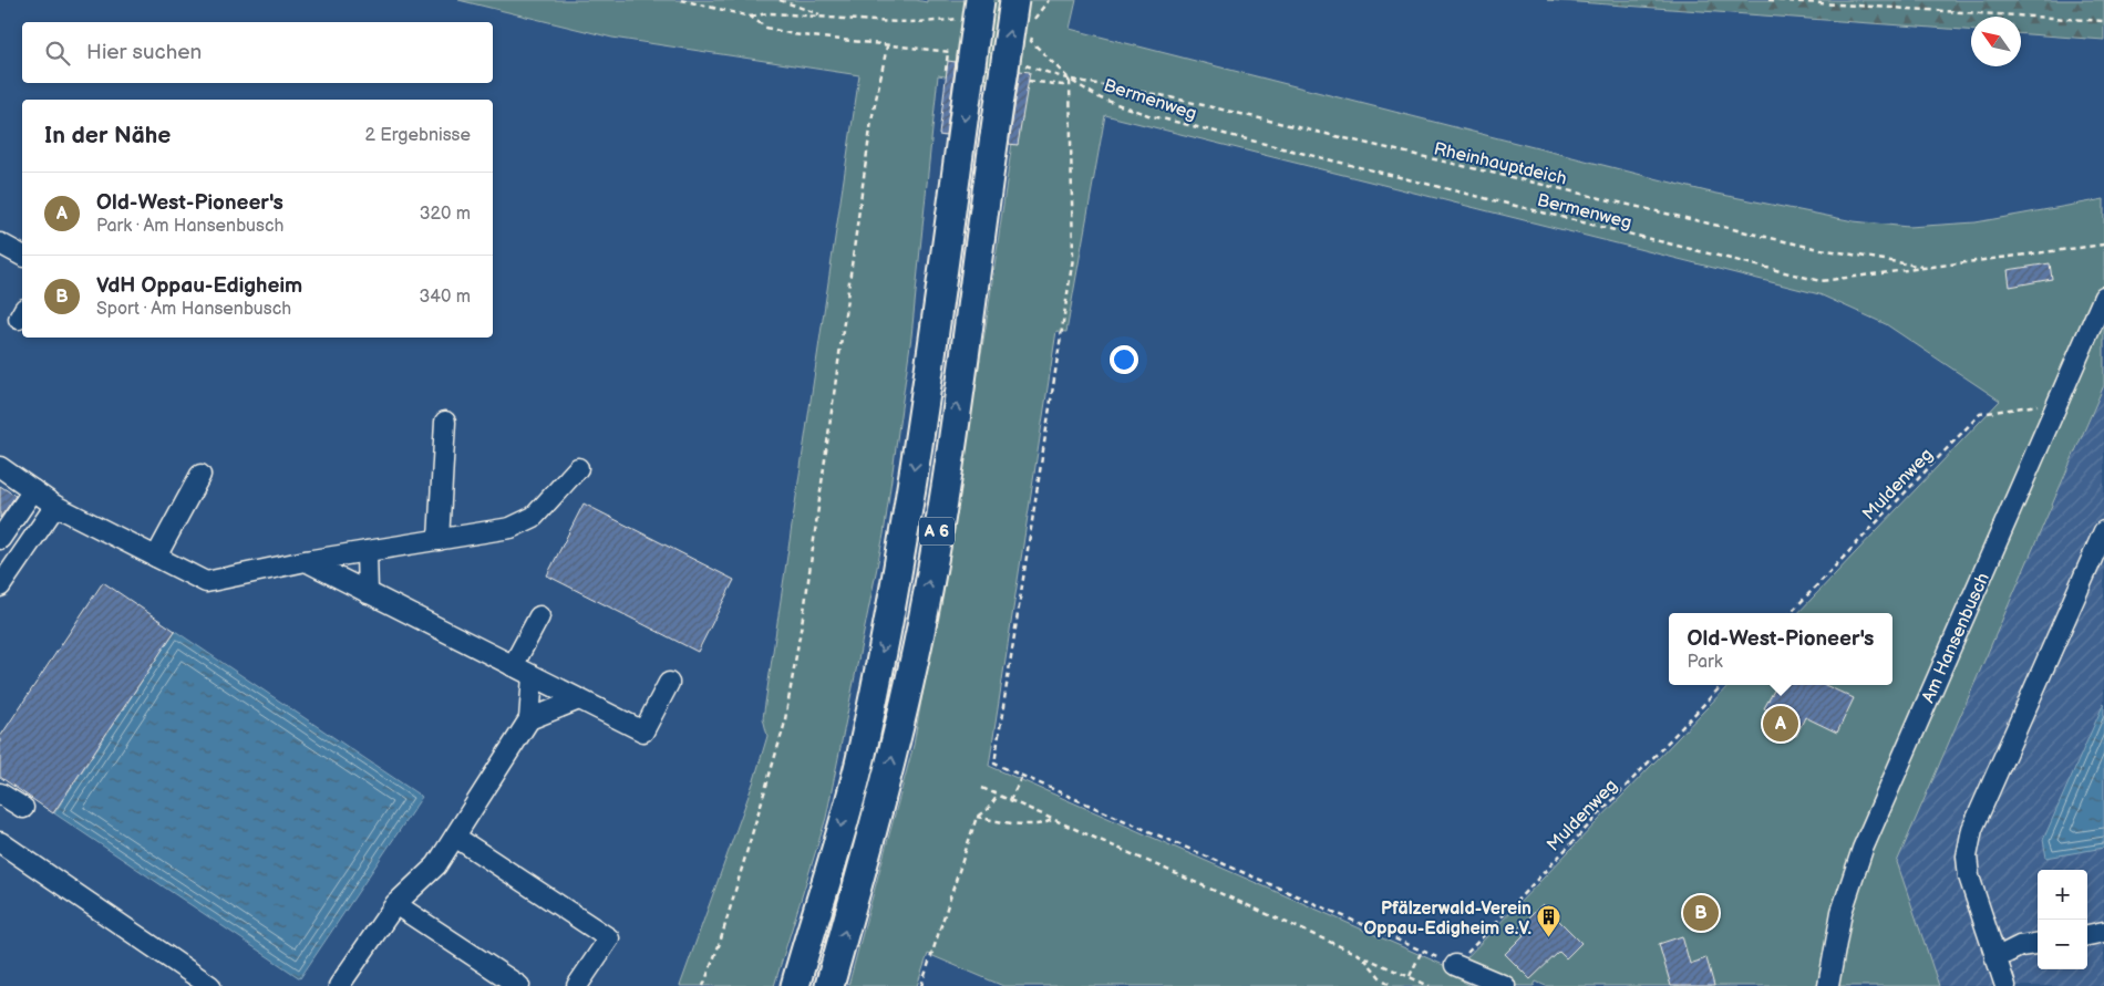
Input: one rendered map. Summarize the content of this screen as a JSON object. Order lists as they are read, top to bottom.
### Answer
{
  "streets": {
    "highway": ["A 6"],
    "street": ["Am Hansenbusch"],
    "path": ["Bermenweg", "Rheinhauptdeich", "Muldenweg"]
  },
  "crossings": [
    ["Bermenweg", "Rheinhauptdeich"],
    ["Rheinhauptdeich", "A 6"],
    ["Muldenweg", "Am Hansenbusch"]
  ],
  "places": {
    "building": ["Pfälzerwald-Verein Oppau-Edigheim e.V."]
  },
  "north": "top left",
  "page": {
    "search": "Hier suchen",
    "heading": ["In der Nähe", "2 Ergebnisse"],
    "list": [
      {
        "mark": "A",
        "name": "Old-West-Pioneer's",
        "note": "Park · Am Hansenbusch",
        "value": "320 m"
      },
      {
        "mark": "B",
        "name": "VdH Oppau-Edigheim",
        "note": "Sport · Am Hansenbusch",
        "value": "340 m"
      }
    ],
    "popup": ["Old-West-Pioneer's", "Park"],
    "pins": ["A", "B"],
    "map_buttons": ["+", "−"]
  }
}
